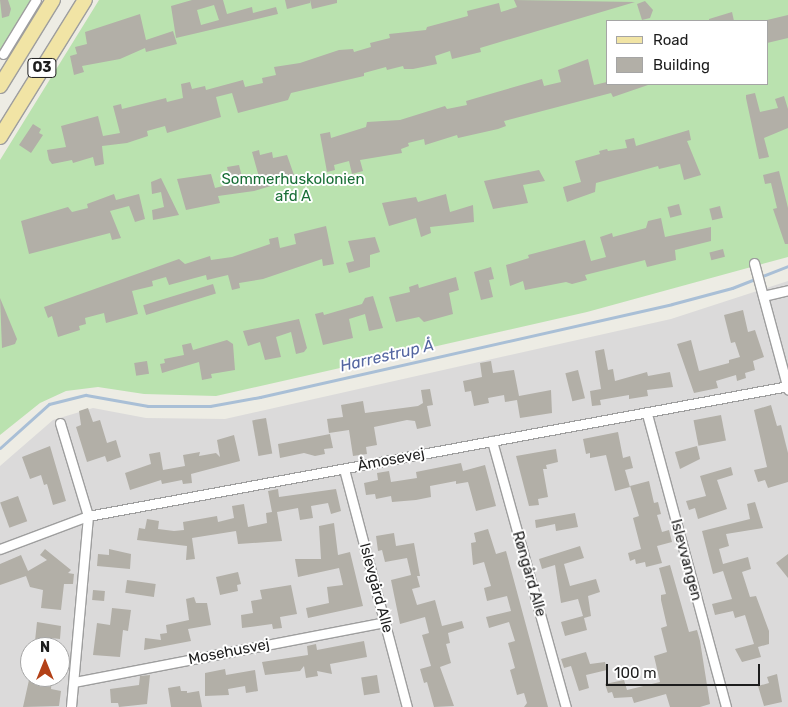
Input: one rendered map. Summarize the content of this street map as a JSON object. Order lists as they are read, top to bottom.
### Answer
{
  "streets": {
    "main road": ["O3"],
    "street": [
      "Åmosevej",
      "Islevvangen",
      "Røngård Alle",
      "Islevgård Alle",
      "Mosehusvej"
    ]
  },
  "crossings": [
    ["Åmosevej", "Islevvangen"],
    ["Åmosevej", "Røngård Alle"],
    ["Åmosevej", "Islevgård Alle"],
    ["Islevgård Alle", "Mosehusvej"]
  ],
  "water": ["Harrestrup Å"],
  "parks": ["Sommerhuskolonien afd A"],
  "legend": ["Road", "Building"],
  "scale_bar": "100 m",
  "north": "top"
}
